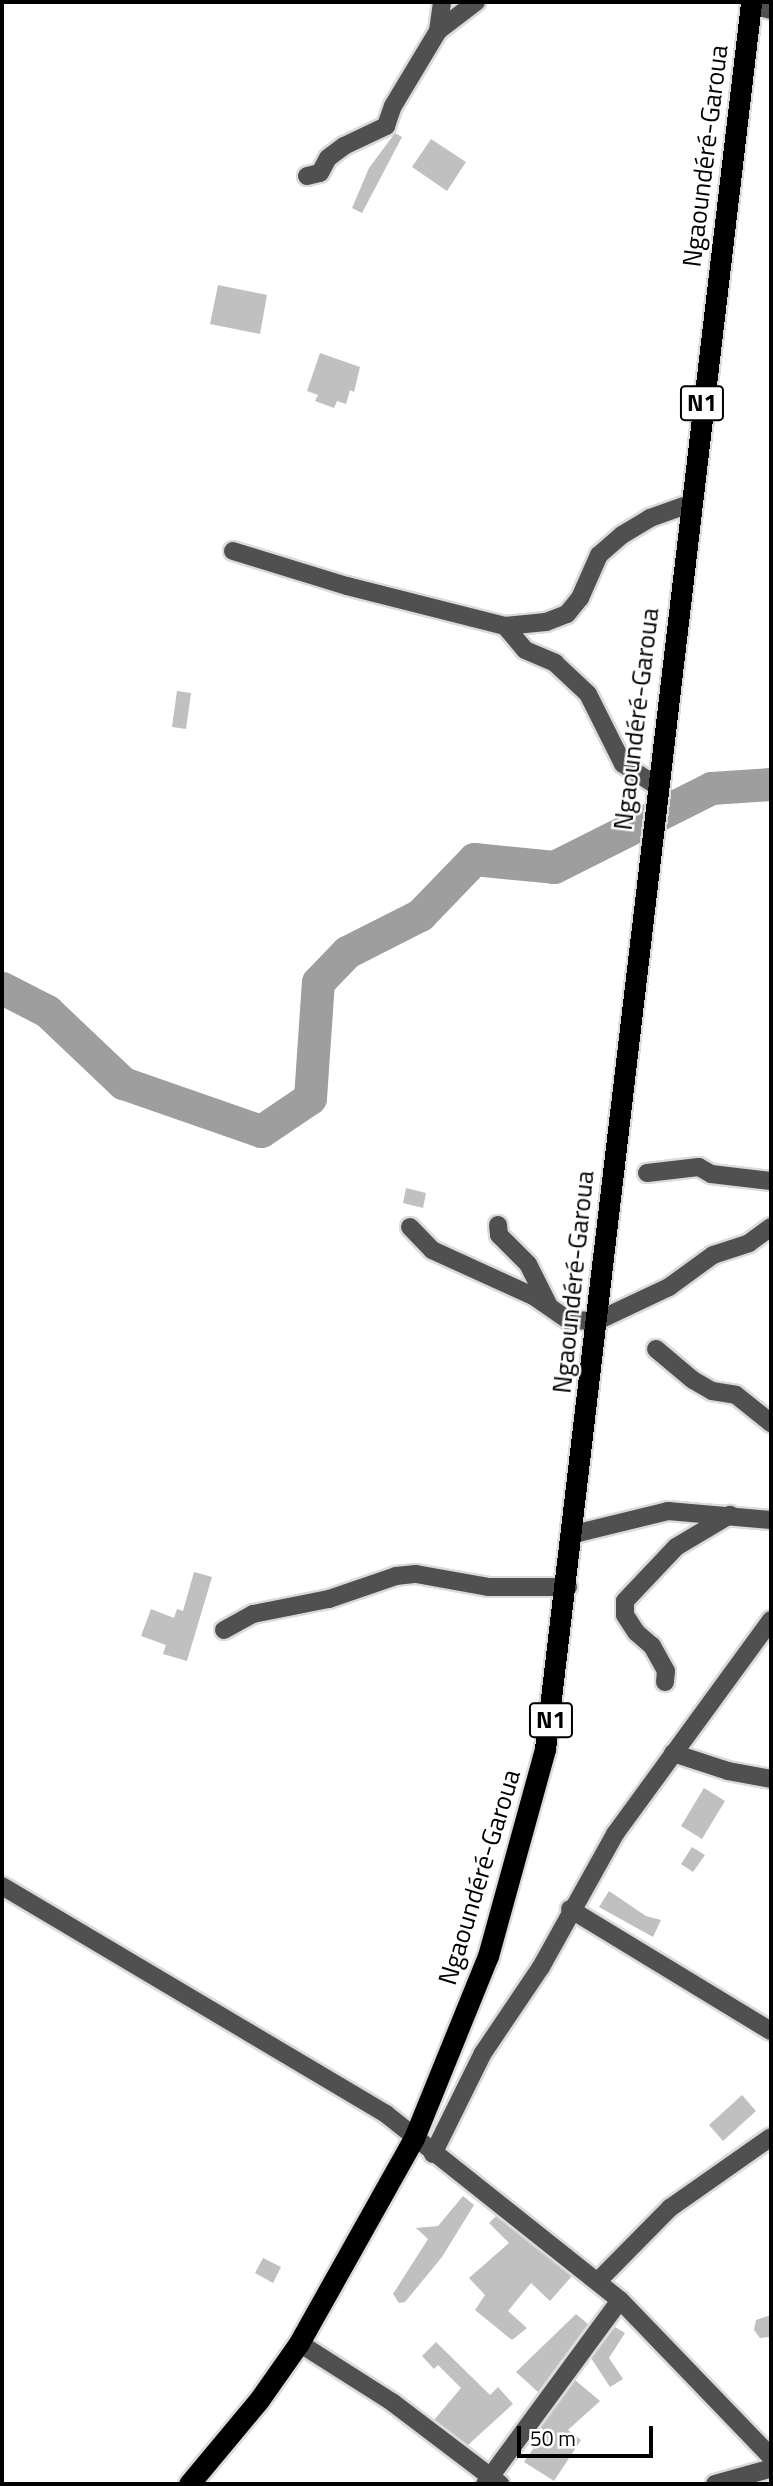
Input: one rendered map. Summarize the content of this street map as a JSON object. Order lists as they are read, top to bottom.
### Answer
{
  "streets": {
    "highway": ["Ngaoundéré-Garoua", "N1"]
  },
  "scale_bar": "50 m"
}
